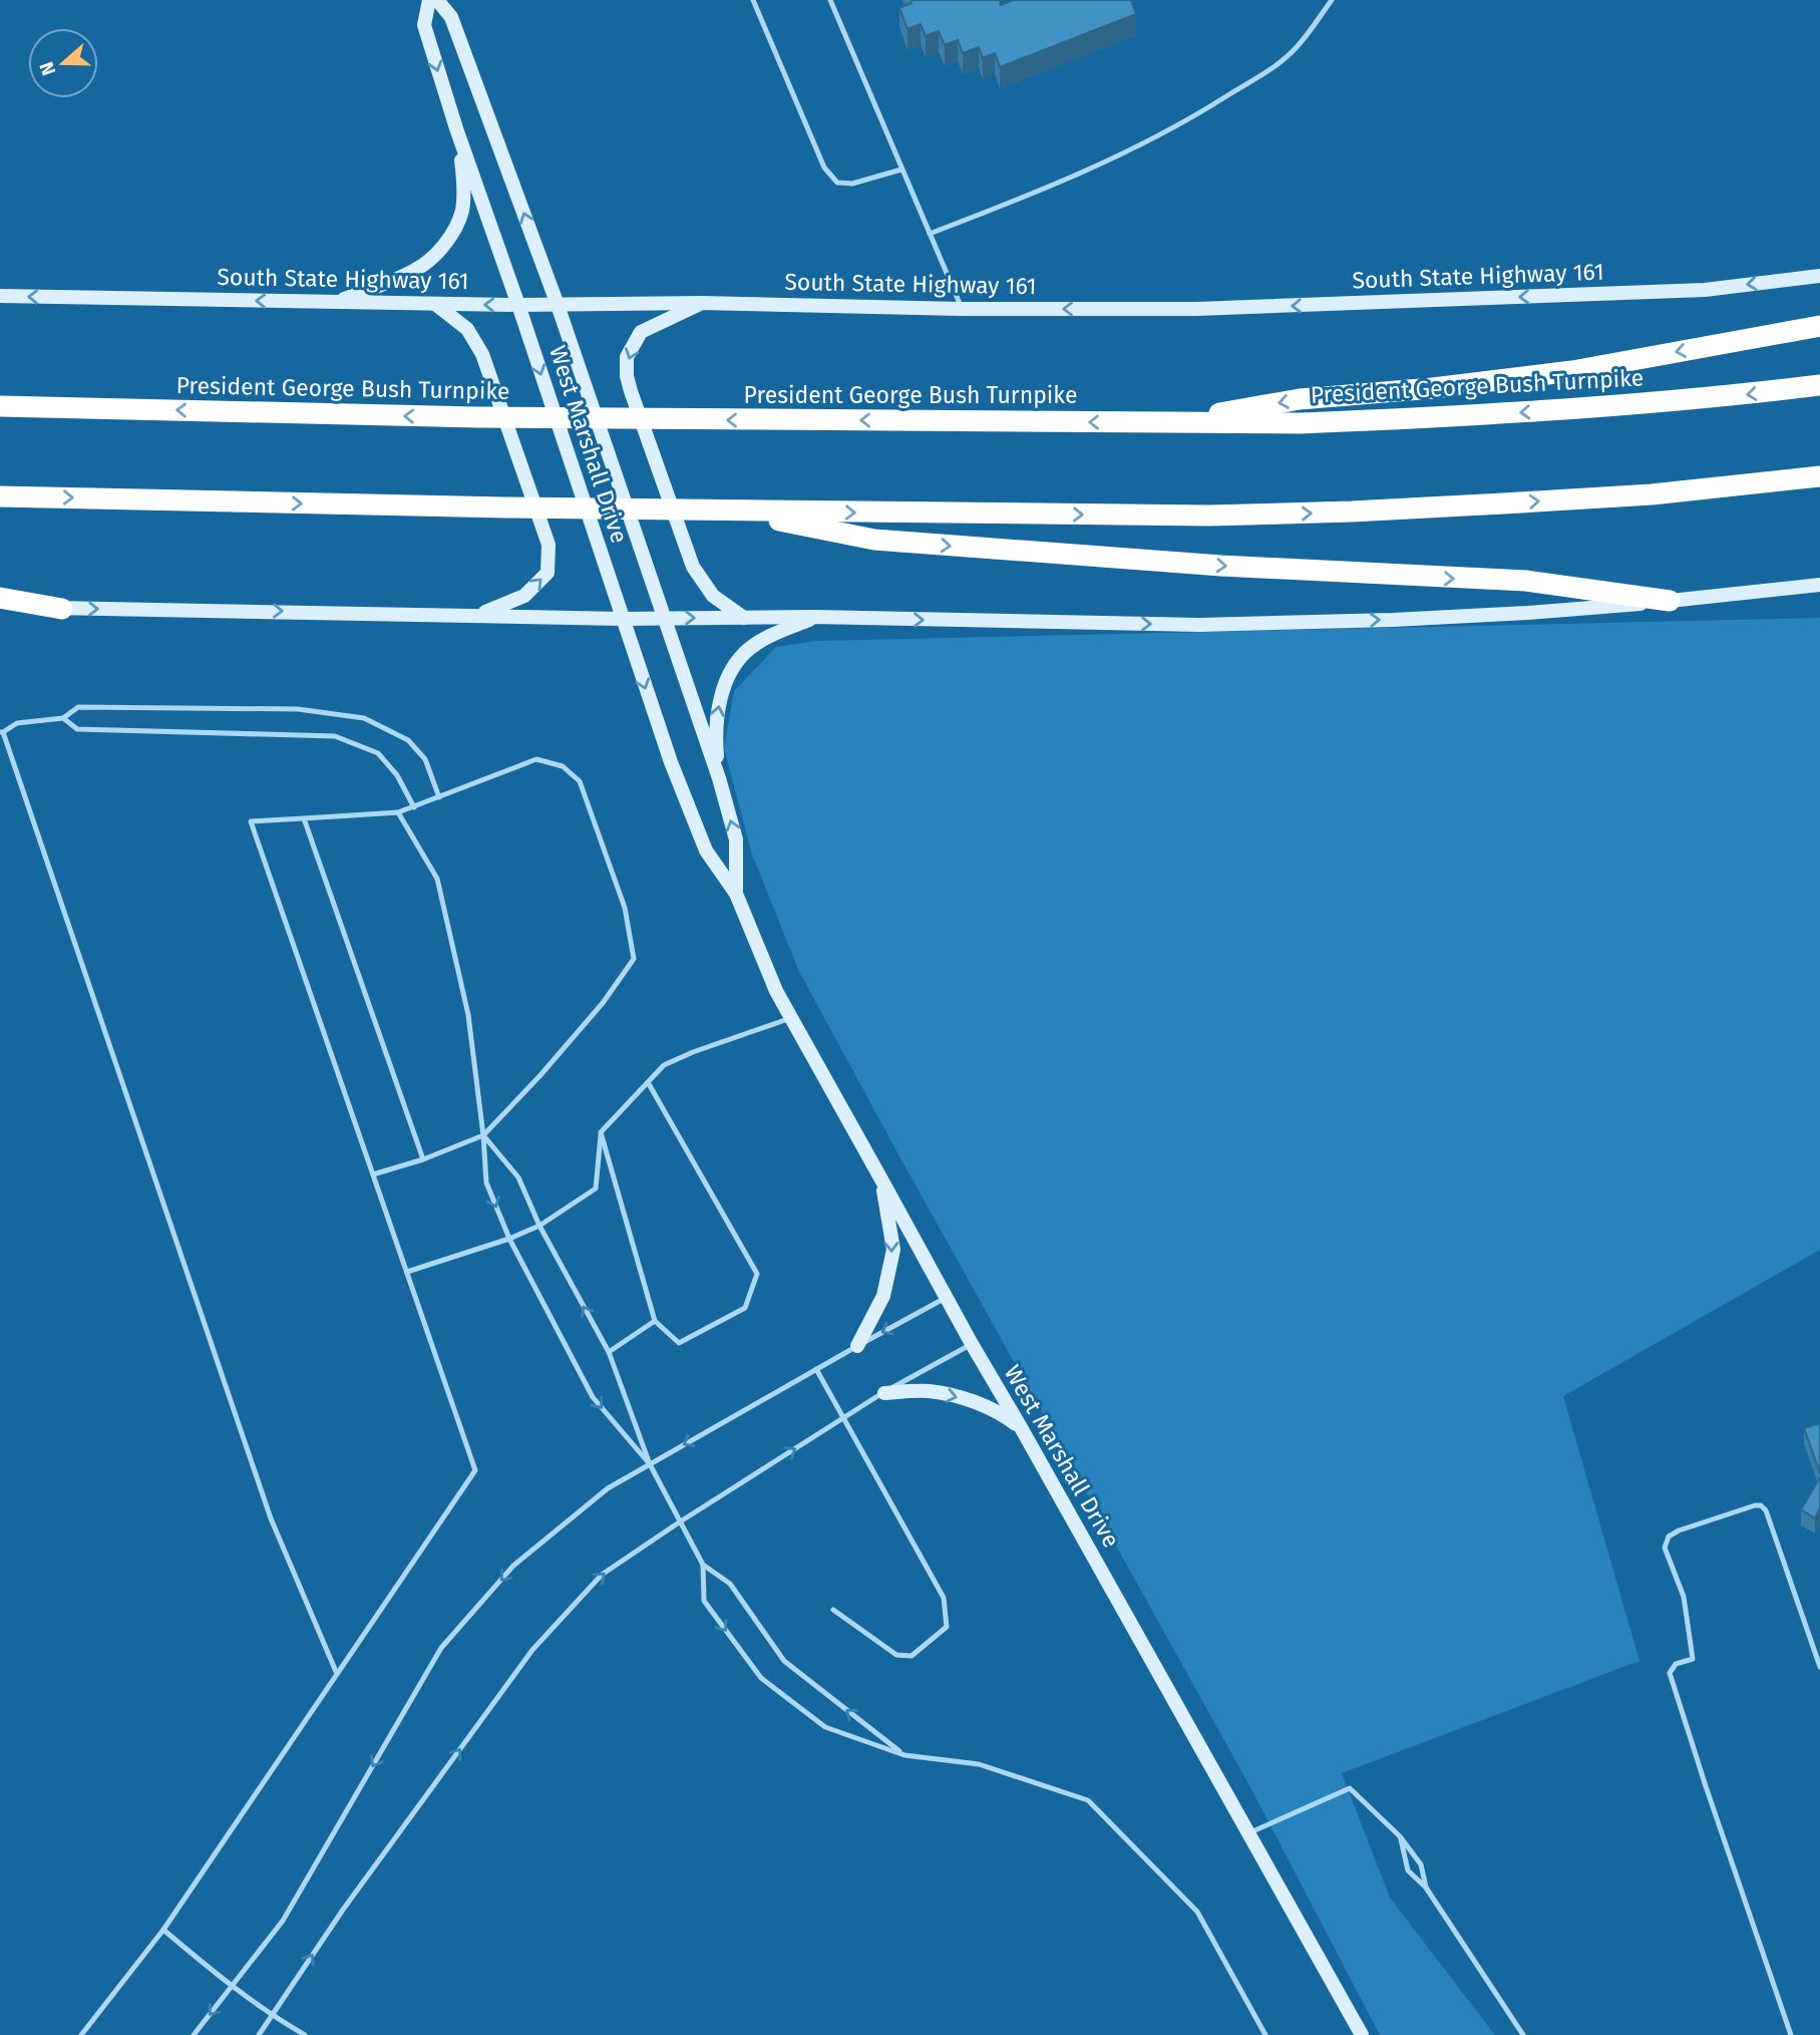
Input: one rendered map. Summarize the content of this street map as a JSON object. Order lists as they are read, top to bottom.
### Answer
{
  "streets": {
    "highway": ["President George Bush Turnpike"],
    "main road": ["South State Highway 161", "West Marshall Drive"]
  },
  "crossings": [
    ["South State Highway 161", "West Marshall Drive"]
  ],
  "one_way": ["South State Highway 161"],
  "north": "left"
}
